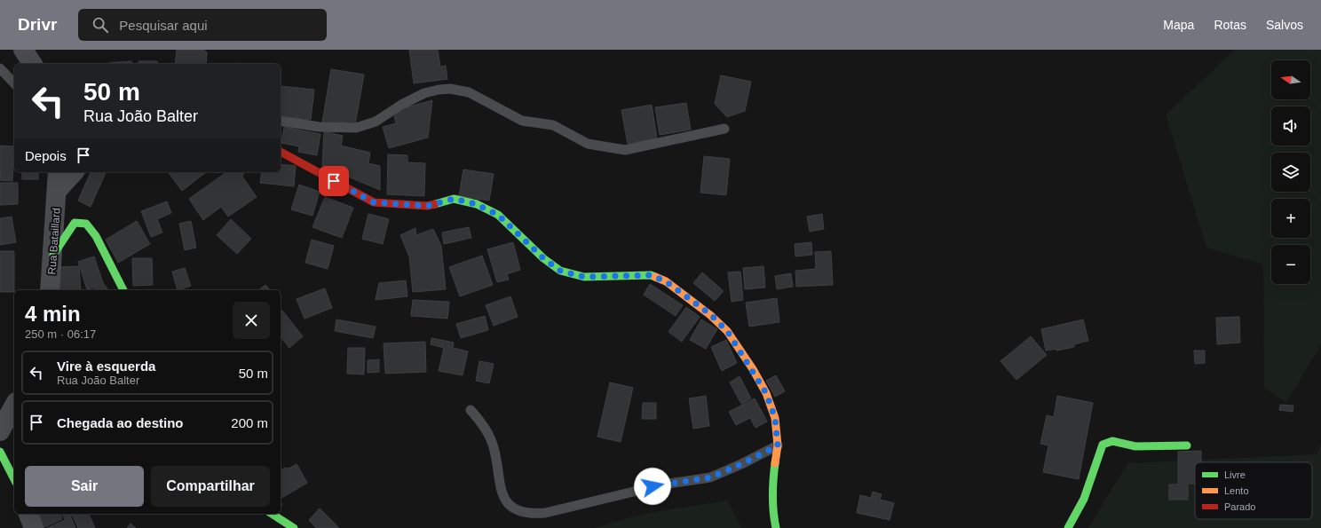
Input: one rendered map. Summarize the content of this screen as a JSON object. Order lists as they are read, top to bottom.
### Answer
{
  "streets": {
    "street": ["Rua Bataillard"]
  },
  "legend": ["Livre", "Lento", "Parado"],
  "north": "left",
  "page": {
    "header": "Drivr",
    "search": "Pesquisar aqui",
    "nav": ["Mapa", "Rotas", "Salvos"],
    "map_buttons": ["+", "−"],
    "turn": ["50 m", "Rua João Balter"],
    "then": "Depois",
    "heading": ["4 min", "250 m · 06:17"],
    "list": [
      {
        "name": "Vire à esquerda",
        "note": "Rua João Balter",
        "value": "50 m"
      },
      {
        "name": "Chegada ao destino",
        "value": "200 m"
      }
    ],
    "buttons": ["Sair", "Compartilhar"]
  }
}
